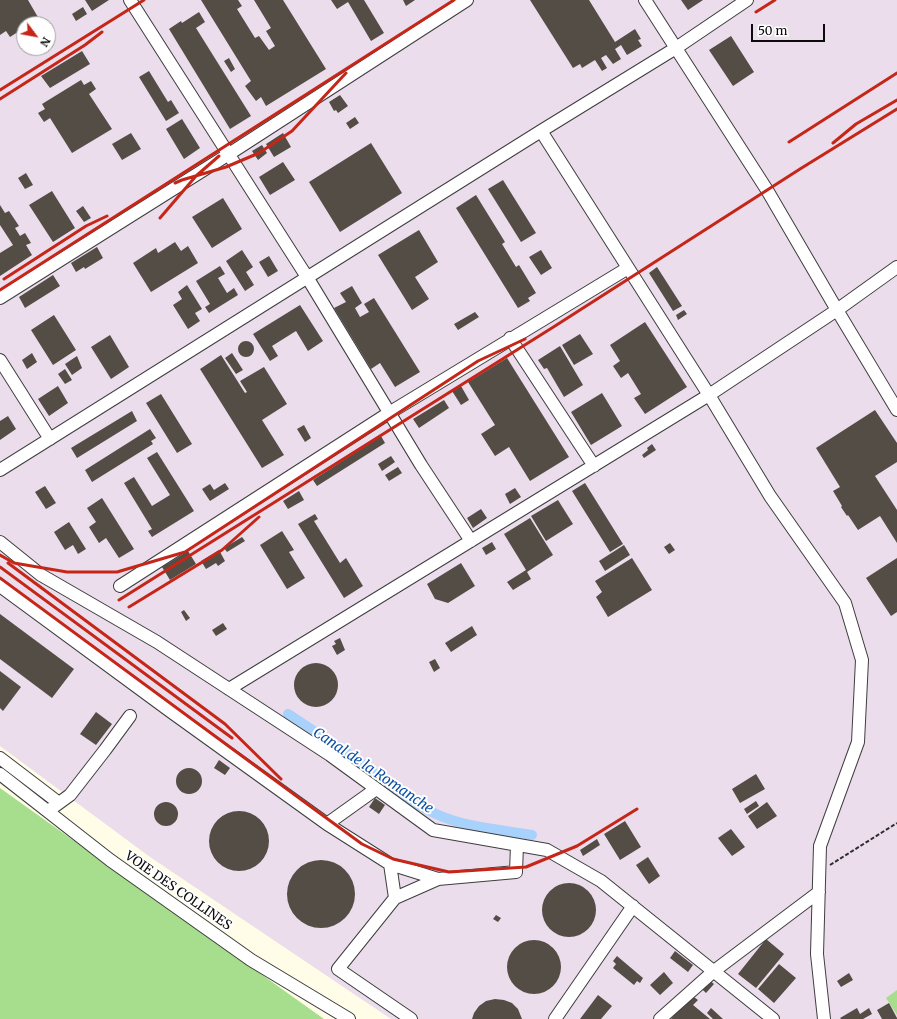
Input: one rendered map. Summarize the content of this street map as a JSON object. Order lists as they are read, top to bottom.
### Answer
{
  "streets": {
    "street": ["VOIE DES COLLINES"]
  },
  "water": ["Canal de la Romanche"],
  "scale_bar": "50 m",
  "north": "bottom right"
}
